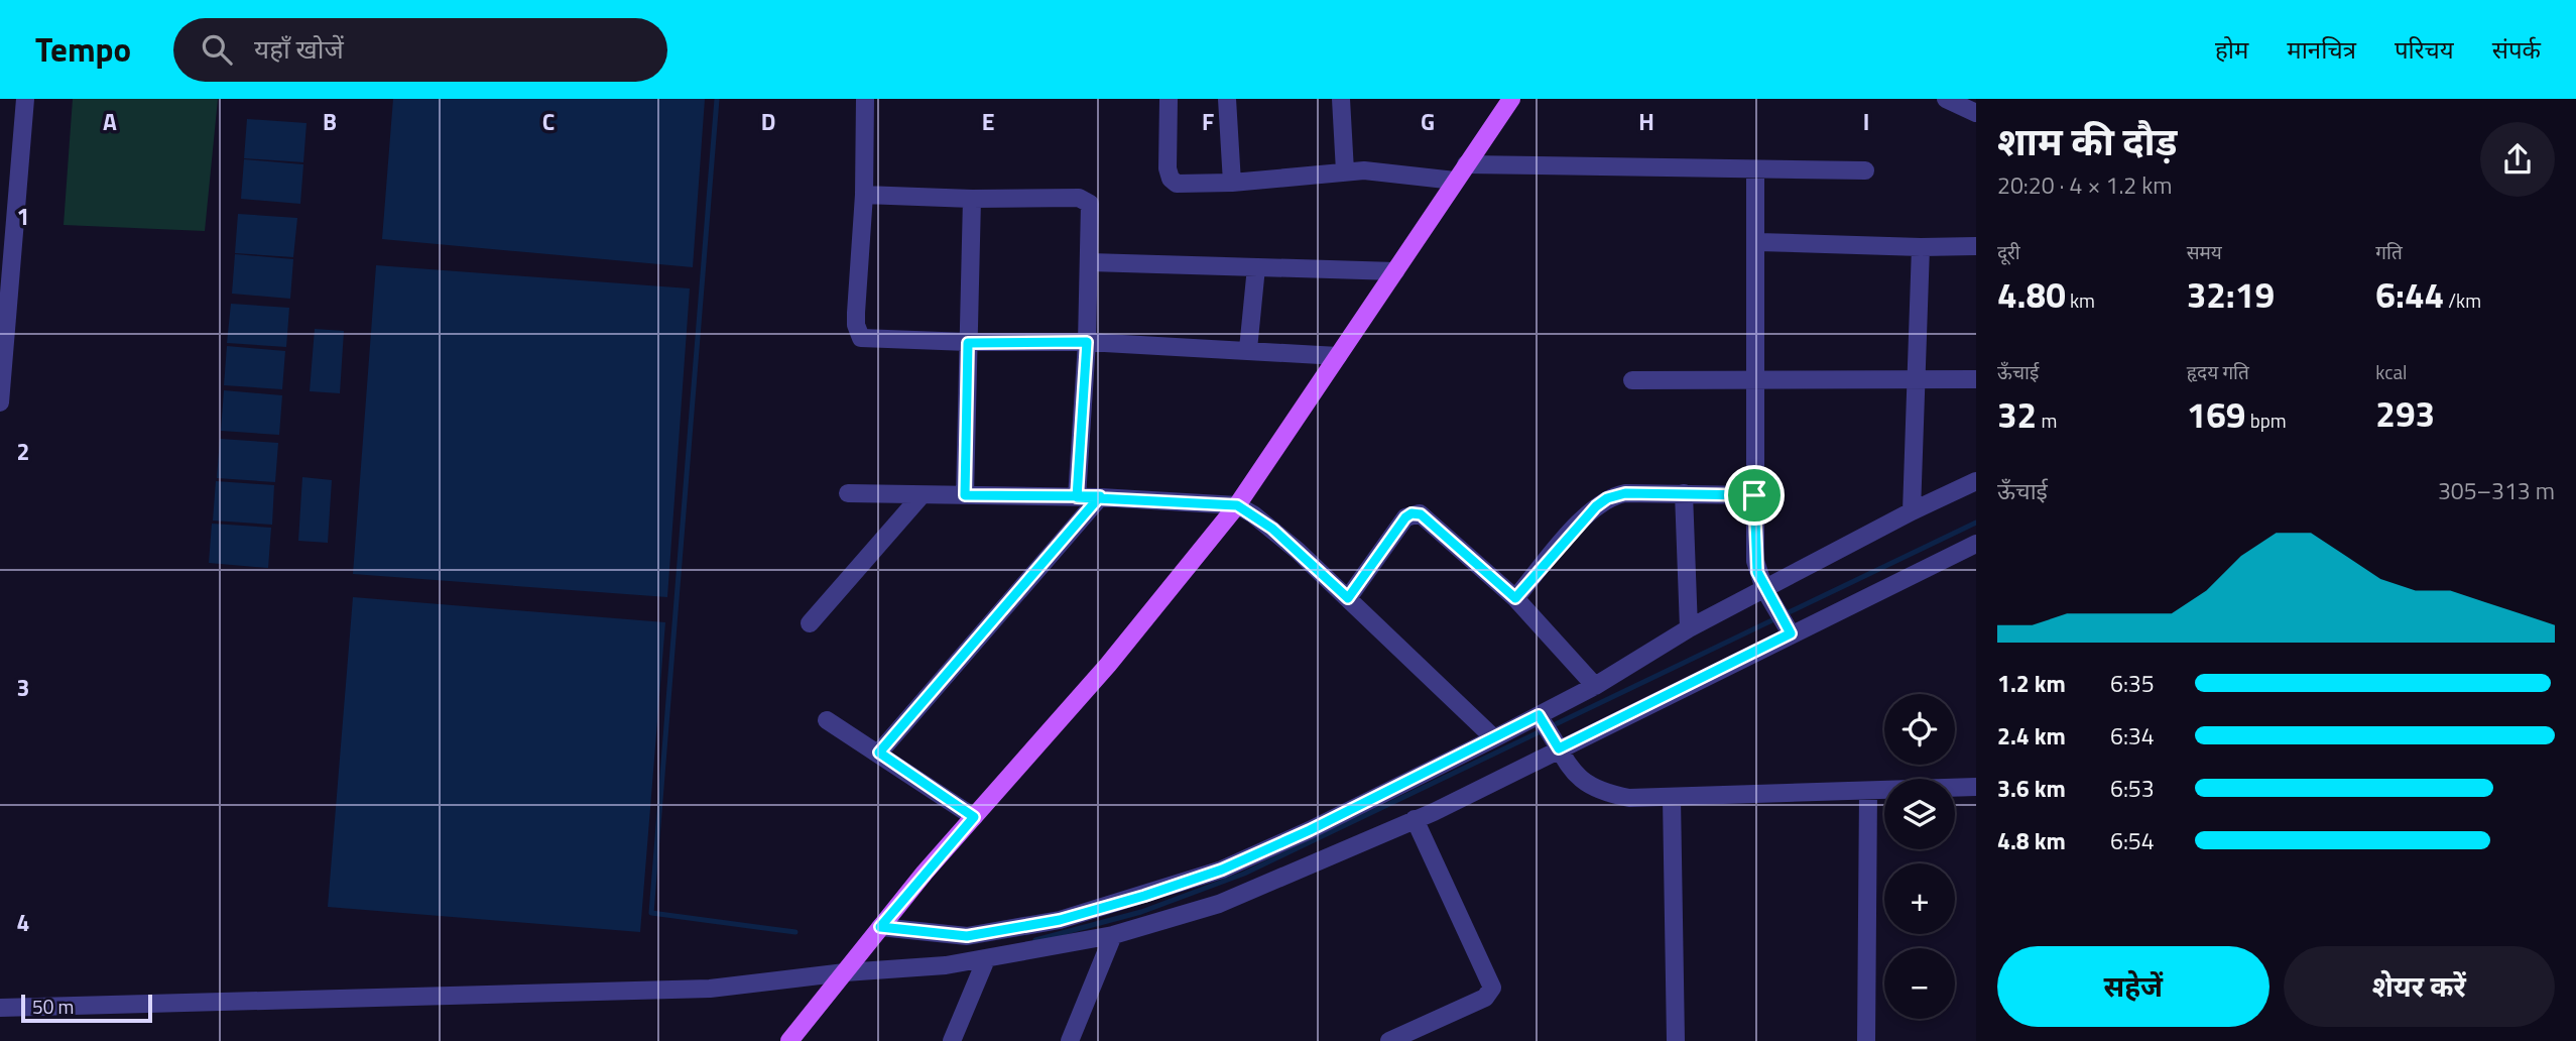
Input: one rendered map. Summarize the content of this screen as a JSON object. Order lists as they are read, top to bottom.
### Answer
{
  "scale_bar": "50 m",
  "page": {
    "header": "Tempo",
    "search": "यहाँ खोजें",
    "nav": [
      "होम",
      "मानचित्र",
      "परिचय",
      "संपर्क"
    ],
    "heading": ["शाम की दौड़", "20:20 · 4 × 1.2 km"],
    "stats": [
      ["दूरी", "4.80 km"],
      ["समय", "32:19"],
      ["गति", "6:44 /km"],
      ["ऊँचाई", "32 m"],
      ["हृदय गति", "169 bpm"],
      ["kcal", "293"]
    ],
    "chart": ["ऊँचाई", "305–313 m"],
    "list": [
      {
        "name": "1.2 km",
        "note": "6:35"
      },
      {
        "name": "2.4 km",
        "note": "6:34"
      },
      {
        "name": "3.6 km",
        "note": "6:53"
      },
      {
        "name": "4.8 km",
        "note": "6:54"
      }
    ],
    "map_buttons": ["+", "−"],
    "buttons": ["सहेजें", "शेयर करें"],
    "scale": "50 m"
  },
  "grid": {
    "columns": [
      "A",
      "B",
      "C",
      "D",
      "E",
      "F",
      "G",
      "H",
      "I"
    ],
    "rows": [
      "1",
      "2",
      "3",
      "4"
    ]
  }
}
